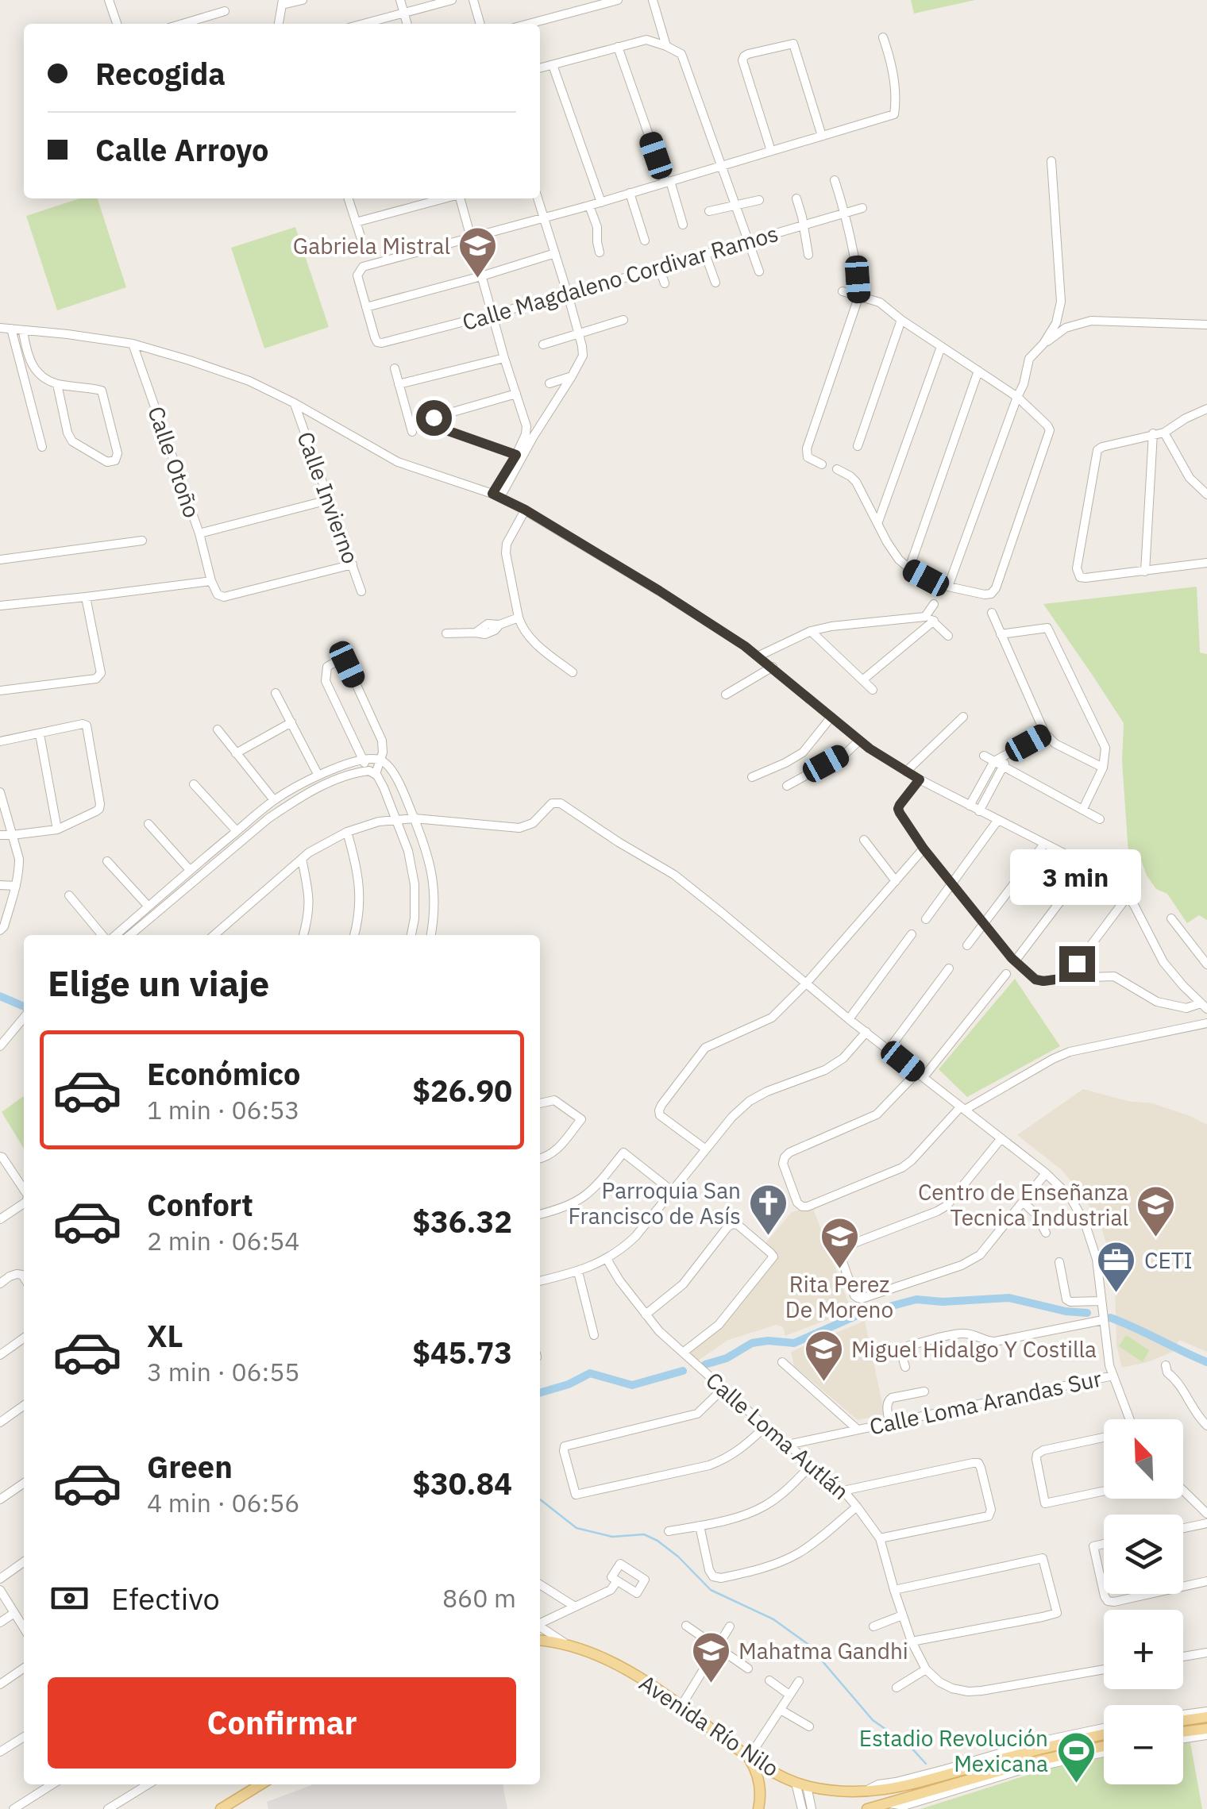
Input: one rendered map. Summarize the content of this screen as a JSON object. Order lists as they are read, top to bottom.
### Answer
{
  "streets": {
    "main road": ["Avenida Río Nilo"],
    "street": [
      "Calle Magdaleno Cordivar Ramos",
      "Calle Otoño",
      "Calle Invierno",
      "Calle Loma Arandas Sur",
      "Calle Loma Autlán"
    ]
  },
  "crossings": [
    ["Calle Loma Arandas Sur", "Calle Loma Autlán"]
  ],
  "places": {
    "school or university": [
      "Gabriela Mistral",
      "Centro de Enseñanza Tecnica Industrial",
      "Rita Perez De Moreno",
      "Miguel Hidalgo Y Costilla",
      "Mahatma Gandhi"
    ],
    "church": ["Parroquia San Francisco de Asís"],
    "office": ["CETI"],
    "sports": ["Estadio Revolución Mexicana"]
  },
  "north": "top left",
  "page": {
    "banner": ["Recogida", "Calle Arroyo"],
    "bubble": "3 min",
    "heading": "Elige un viaje",
    "list": [
      {
        "name": "Económico",
        "note": "1 min · 06:53",
        "value": "$26.90"
      },
      {
        "name": "Confort",
        "note": "2 min · 06:54",
        "value": "$36.32"
      },
      {
        "name": "XL",
        "note": "3 min · 06:55",
        "value": "$45.73"
      },
      {
        "name": "Green",
        "note": "4 min · 06:56",
        "value": "$30.84"
      }
    ],
    "map_buttons": ["+", "−"],
    "pay": ["Efectivo", "860 m"],
    "buttons": "Confirmar"
  }
}
